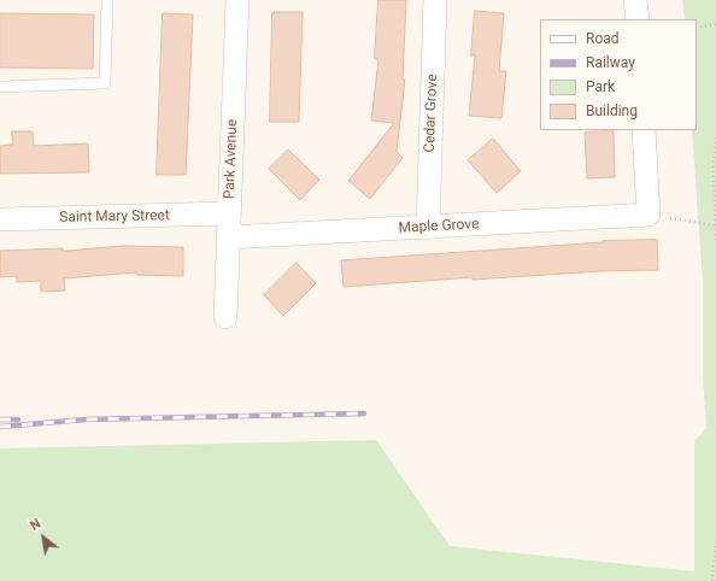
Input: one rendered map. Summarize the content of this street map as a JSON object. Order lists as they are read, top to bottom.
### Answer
{
  "streets": {
    "street": [
      "Cedar Grove",
      "Park Avenue",
      "Saint Mary Street",
      "Maple Grove"
    ]
  },
  "crossings": [
    ["Cedar Grove", "Maple Grove"],
    ["Park Avenue", "Saint Mary Street"],
    ["Park Avenue", "Maple Grove"]
  ],
  "legend": [
    "Road",
    "Railway",
    "Park",
    "Building"
  ],
  "north": "top left"
}
